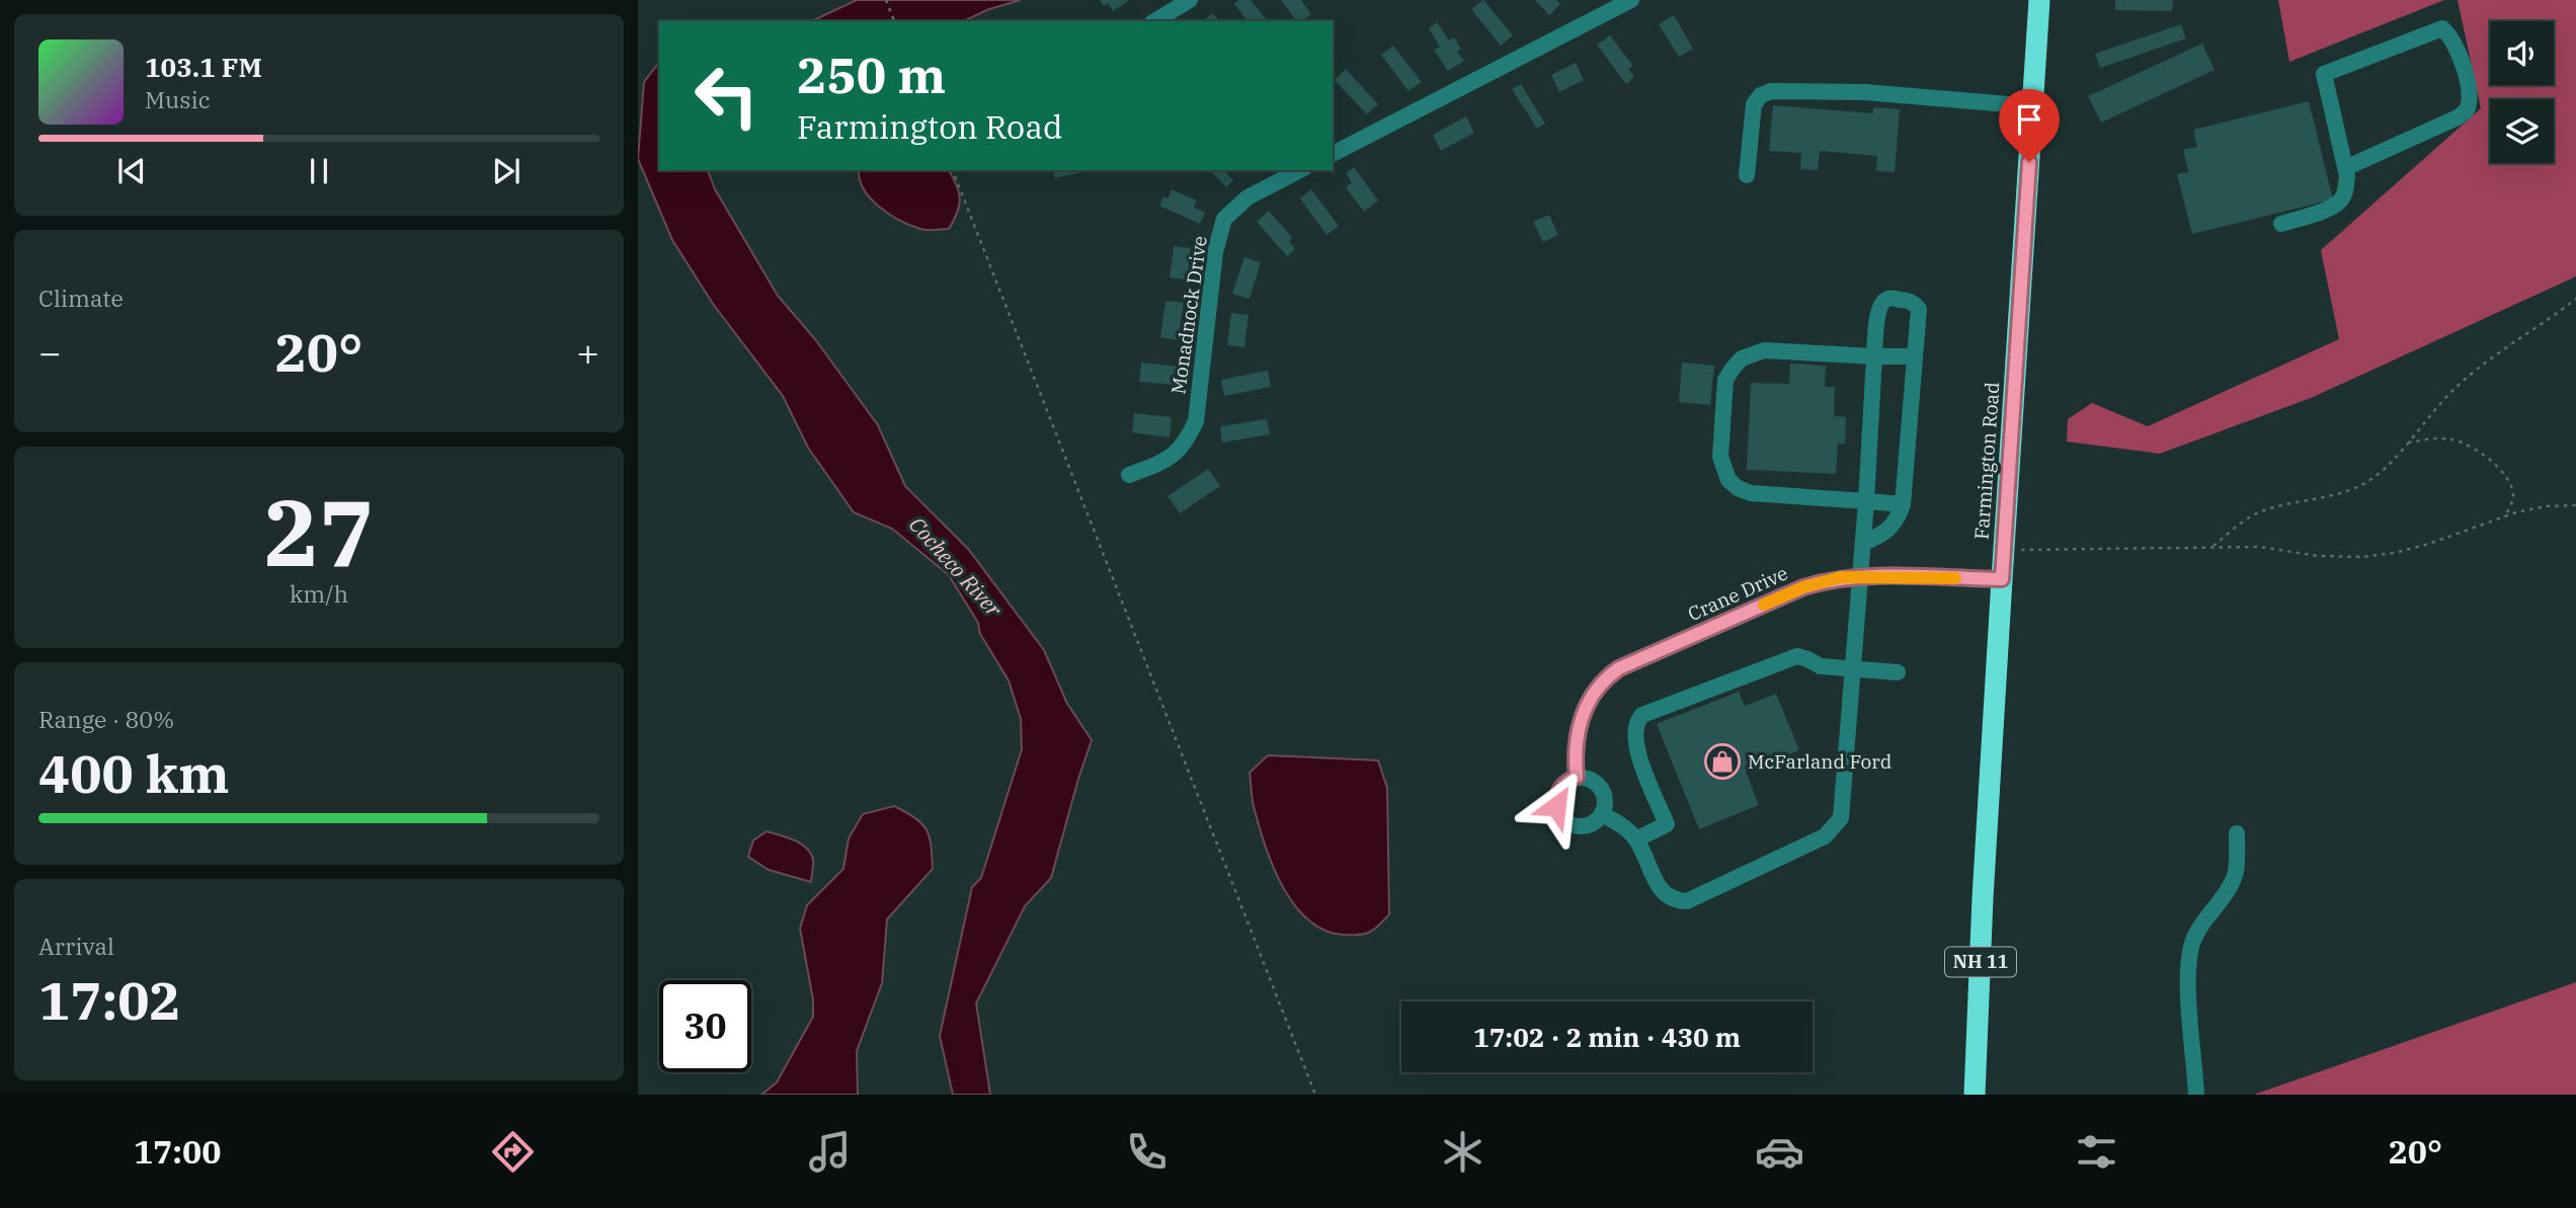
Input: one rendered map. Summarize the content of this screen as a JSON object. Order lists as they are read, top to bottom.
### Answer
{
  "streets": {
    "highway": ["Farmington Road", "NH 11"],
    "street": ["Monadnock Drive", "Crane Drive"]
  },
  "crossings": [
    ["Farmington Road", "Crane Drive"]
  ],
  "water": ["Cocheco River"],
  "places": {
    "shop": ["McFarland Ford"]
  },
  "page": {
    "turn": ["250 m", "Farmington Road"],
    "song": ["103.1 FM", "Music"],
    "tile": [
      "Climate",
      ["27", "km/h"],
      ["Range · 80%", "400 km"],
      ["Arrival", "17:02"]
    ],
    "heat": ["−", "20°", "+"],
    "limit": "30",
    "trip": "17:02 · 2 min · 430 m",
    "tabs": ["17:00", "20°"]
  }
}
